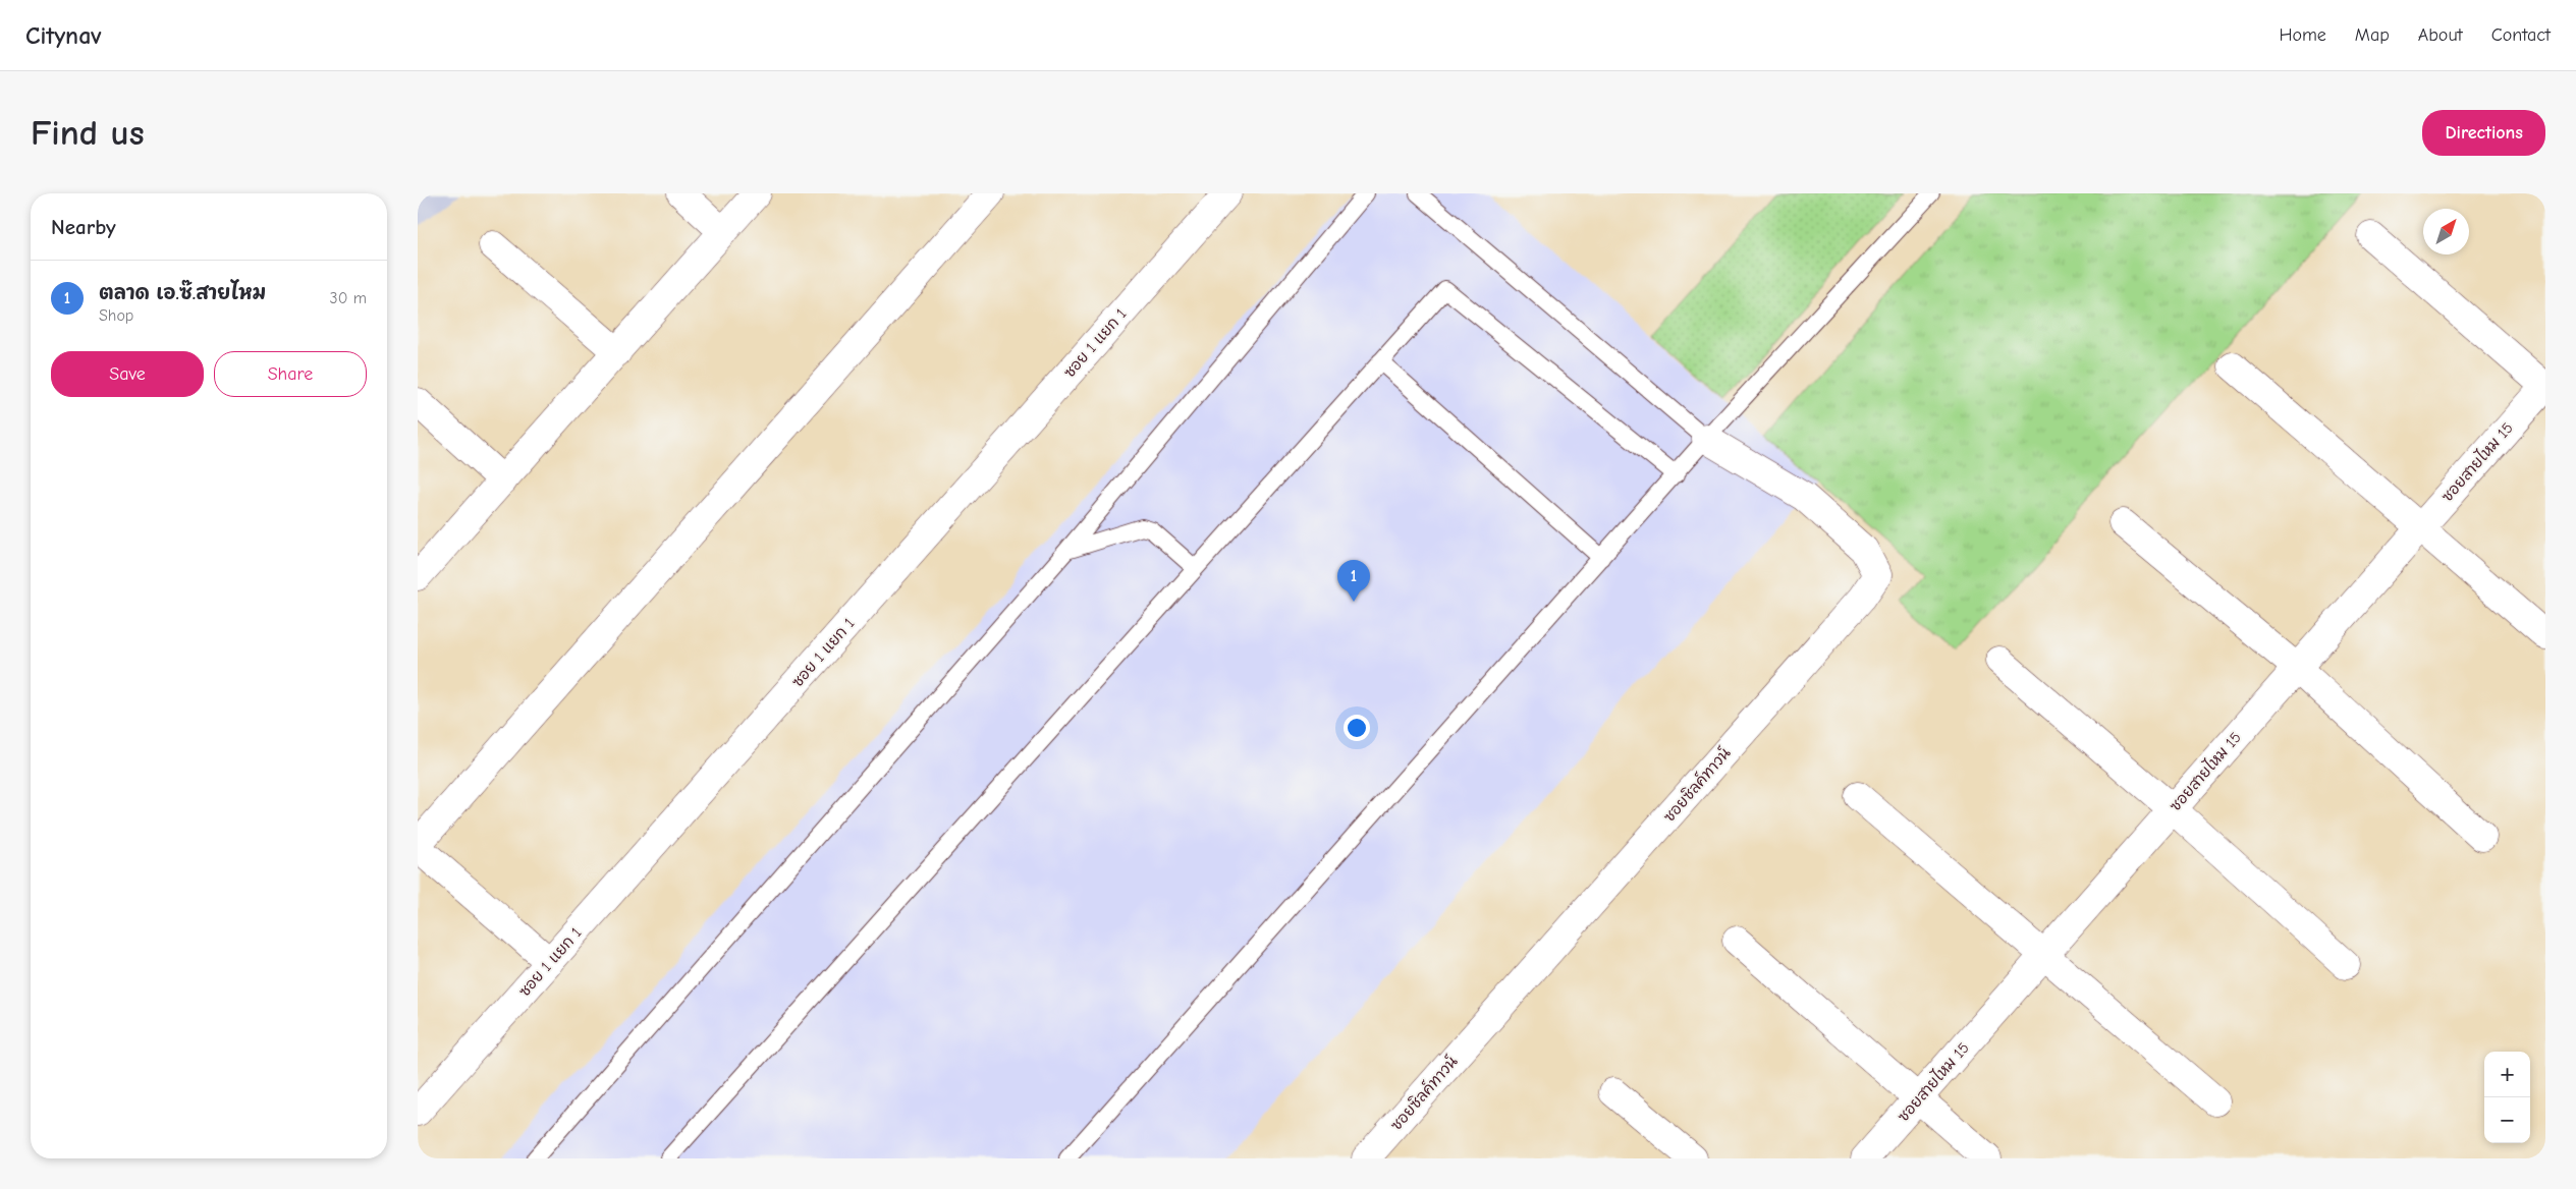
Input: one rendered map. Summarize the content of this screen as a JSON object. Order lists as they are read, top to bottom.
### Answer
{
  "streets": {
    "street": ["ซอย 1 แยก 1", "ซอยสายไหม 15", "ซอยซิลค์ทาวน์"]
  },
  "north": "top right",
  "page": {
    "header": "Citynav",
    "nav": [
      "Home",
      "Map",
      "About",
      "Contact"
    ],
    "buttons": [
      "Directions",
      ["Save", "Share"]
    ],
    "title": "Find us",
    "heading": "Nearby",
    "list": [
      {
        "mark": "1",
        "name": "ตลาด เอ.ซ๊.สายไหม",
        "note": "Shop",
        "value": "30 m"
      }
    ],
    "pins": "1",
    "map_buttons": ["+", "−"]
  }
}
